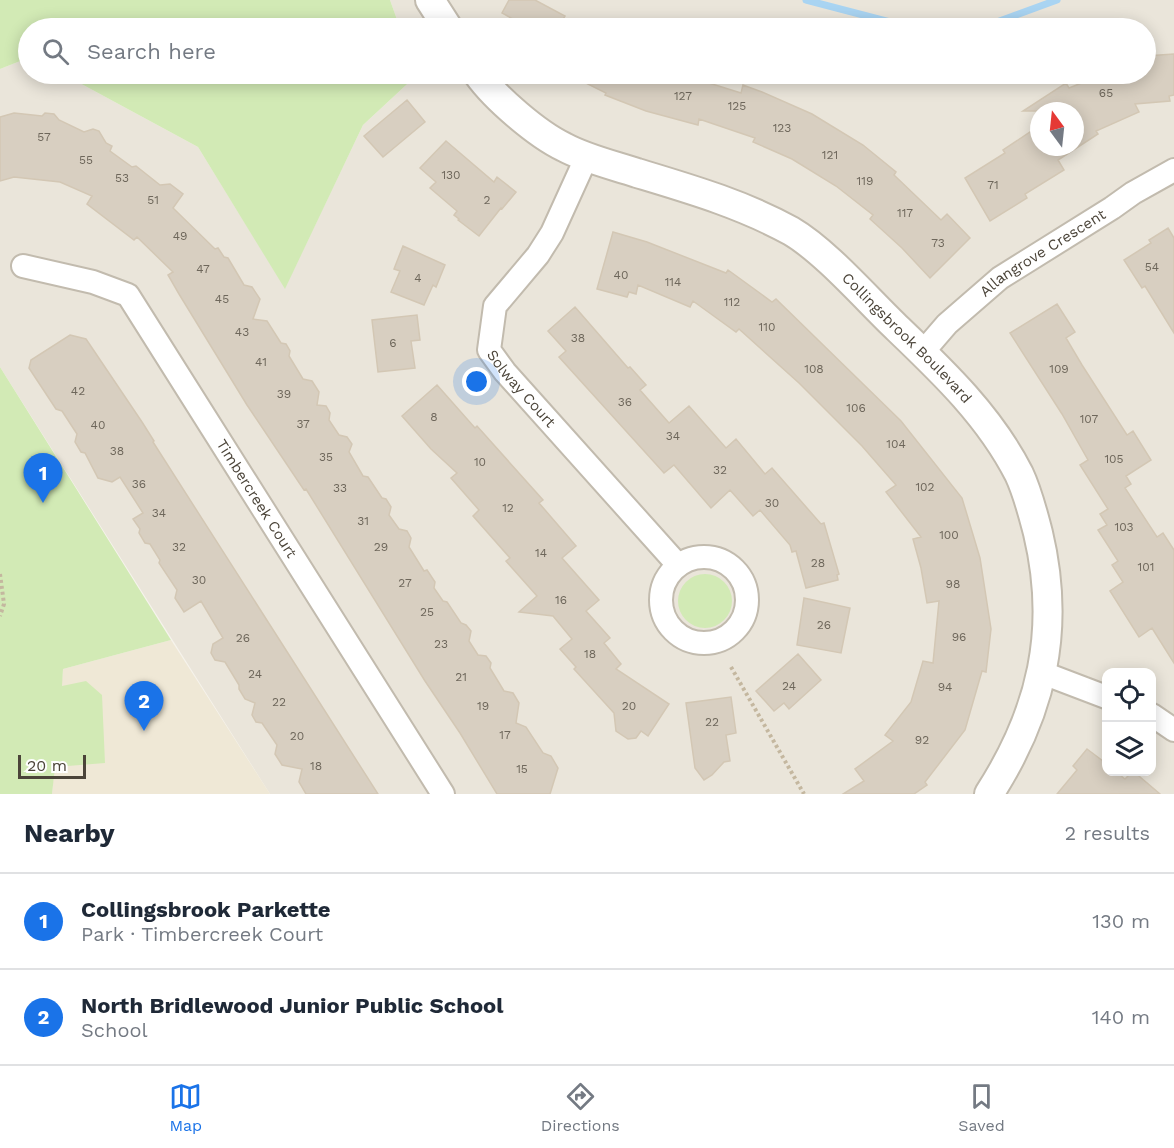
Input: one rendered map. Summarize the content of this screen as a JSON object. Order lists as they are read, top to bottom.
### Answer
{
  "streets": {
    "street": [
      "Allangrove Crescent",
      "Collingsbrook Boulevard",
      "Solway Court",
      "Timbercreek Court"
    ]
  },
  "crossings": [
    ["Allangrove Crescent", "Collingsbrook Boulevard"],
    ["Collingsbrook Boulevard", "Solway Court"]
  ],
  "house_numbers": [
    "65",
    "127",
    "125",
    "123",
    "57",
    "121",
    "55",
    "130",
    "53",
    "119",
    "71",
    "51",
    "2",
    "117",
    "49",
    "73",
    "54",
    "47",
    "40",
    "4",
    "114",
    "45",
    "112",
    "110",
    "43",
    "38",
    "6",
    "41",
    "108",
    "109",
    "42",
    "39",
    "36",
    "106",
    "8",
    "107",
    "37",
    "40",
    "34",
    "104",
    "38",
    "35",
    "105",
    "10",
    "32",
    "36",
    "102",
    "33",
    "30",
    "12",
    "34",
    "31",
    "103",
    "100",
    "32",
    "29",
    "14",
    "28",
    "101",
    "30",
    "27",
    "98",
    "16",
    "25",
    "26",
    "96",
    "26",
    "23",
    "18",
    "24",
    "21",
    "24",
    "94",
    "22",
    "19",
    "20",
    "22",
    "17",
    "20",
    "92",
    "18",
    "15"
  ],
  "scale_bar": "20 m",
  "north": "top",
  "page": {
    "search": "Search here",
    "pins": ["1", "2"],
    "scale": "20 m",
    "heading": ["Nearby", "2 results"],
    "list": [
      {
        "mark": "1",
        "name": "Collingsbrook Parkette",
        "note": "Park · Timbercreek Court",
        "value": "130 m"
      },
      {
        "mark": "2",
        "name": "North Bridlewood Junior Public School",
        "note": "School",
        "value": "140 m"
      }
    ],
    "nav": ["Map", "Directions", "Saved"]
  }
}
